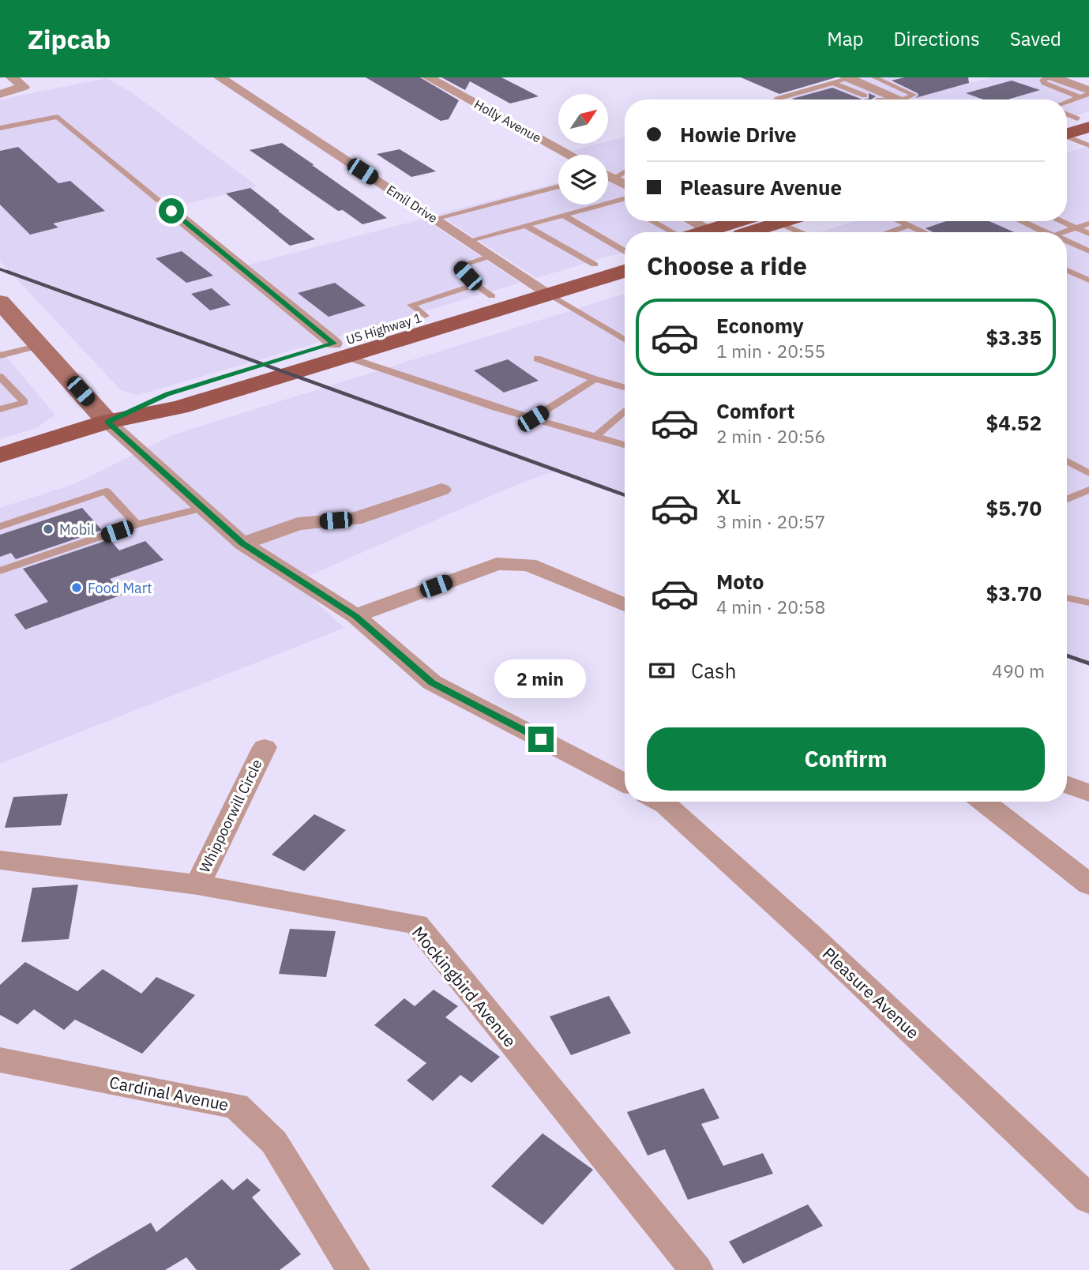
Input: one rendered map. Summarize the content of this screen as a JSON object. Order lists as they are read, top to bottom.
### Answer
{
  "streets": {
    "main road": ["US Highway 1"],
    "street": [
      "Holly Avenue",
      "Emil Drive",
      "Whippoorwill Circle",
      "Mockingbird Avenue",
      "Pleasure Avenue",
      "Cardinal Avenue"
    ]
  },
  "crossings": [
    ["Emil Drive", "US Highway 1"],
    ["Whippoorwill Circle", "Mockingbird Avenue"]
  ],
  "places": ["Mobil", "Food Mart"],
  "north": "top right",
  "page": {
    "header": "Zipcab",
    "nav": ["Map", "Directions", "Saved"],
    "banner": ["Howie Drive", "Pleasure Avenue"],
    "heading": "Choose a ride",
    "list": [
      {
        "name": "Economy",
        "note": "1 min · 20:55",
        "value": "$3.35"
      },
      {
        "name": "Comfort",
        "note": "2 min · 20:56",
        "value": "$4.52"
      },
      {
        "name": "XL",
        "note": "3 min · 20:57",
        "value": "$5.70"
      },
      {
        "name": "Moto",
        "note": "4 min · 20:58",
        "value": "$3.70"
      }
    ],
    "pay": ["Cash", "490 m"],
    "bubble": "2 min",
    "buttons": "Confirm"
  }
}
